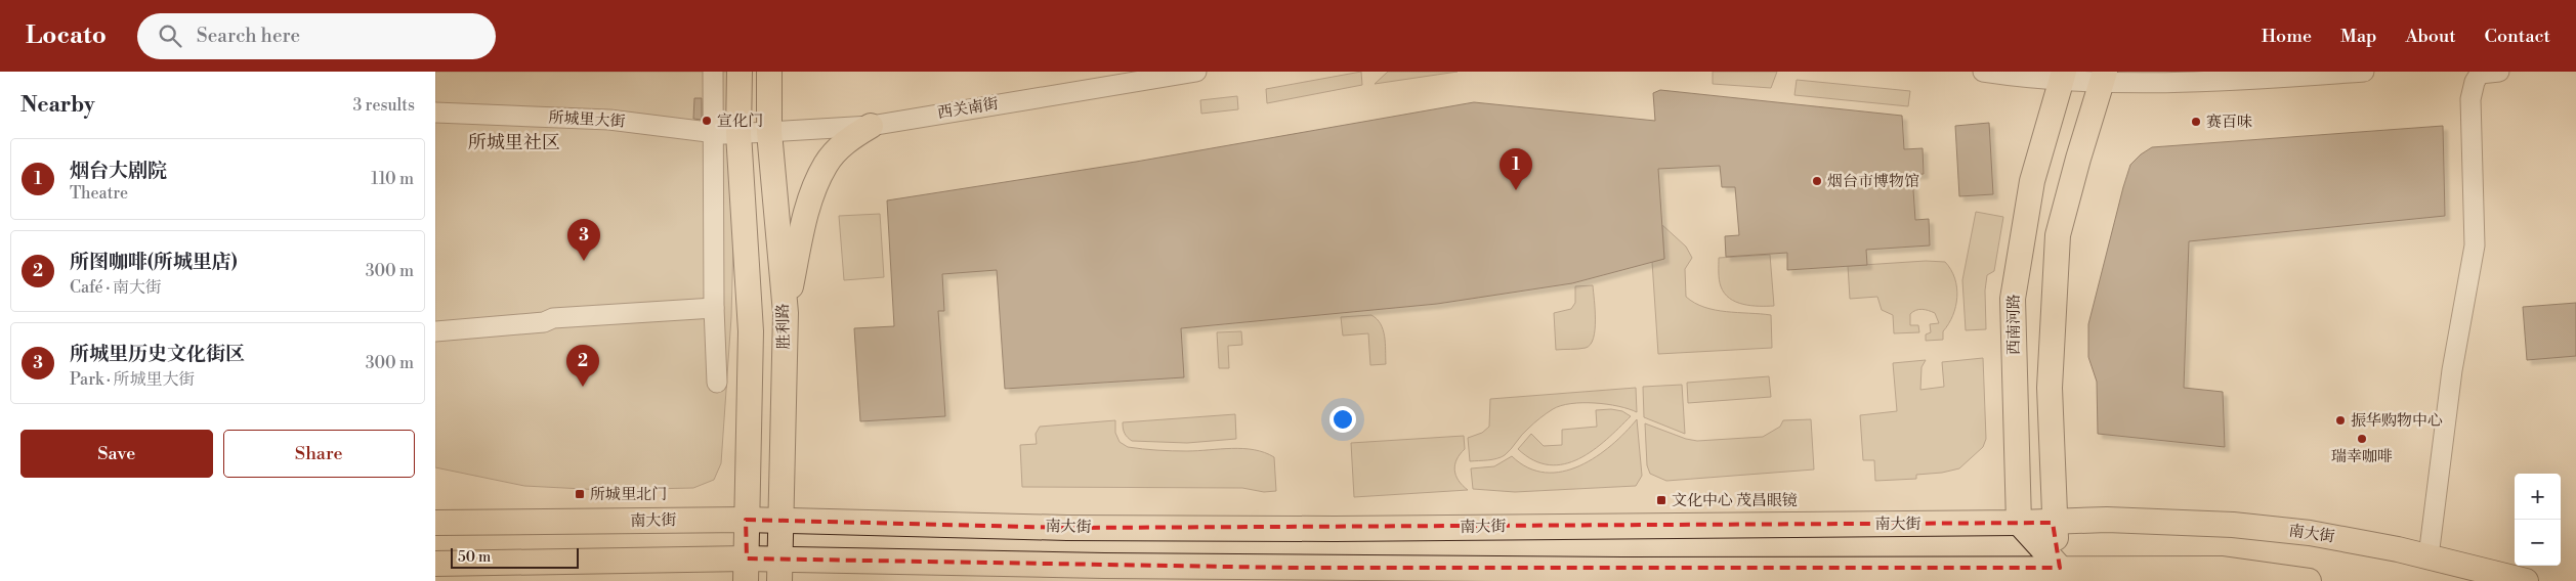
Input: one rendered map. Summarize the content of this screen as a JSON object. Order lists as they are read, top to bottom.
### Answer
{
  "streets": {
    "main road": ["西南河路", "胜利路", "南大街"],
    "street": ["西关南街", "所城里大街"]
  },
  "crossings": [
    ["西关南街", "所城里大街"],
    ["西关南街", "胜利路"],
    ["西南河路", "南大街"],
    ["胜利路", "南大街"]
  ],
  "districts": ["所城里社区"],
  "places": {
    "other": [
      "宣化门",
      "赛百味",
      "烟台市博物馆",
      "振华购物中心",
      "瑞幸咖啡"
    ],
    "transit": ["所城里北门", "文化中心 茂昌眼镜"]
  },
  "scale_bar": "50 m",
  "page": {
    "header": "Locato",
    "search": "Search here",
    "nav": [
      "Home",
      "Map",
      "About",
      "Contact"
    ],
    "heading": ["Nearby", "3 results"],
    "list": [
      {
        "mark": "1",
        "name": "烟台大剧院",
        "note": "Theatre",
        "value": "110 m"
      },
      {
        "mark": "2",
        "name": "所图咖啡(所城里店)",
        "note": "Café · 南大街",
        "value": "300 m"
      },
      {
        "mark": "3",
        "name": "所城里历史文化街区",
        "note": "Park · 所城里大街",
        "value": "300 m"
      }
    ],
    "pins": ["1", "3", "2"],
    "buttons": ["Save", "Share"],
    "map_buttons": ["+", "−"],
    "scale": "50 m"
  }
}
